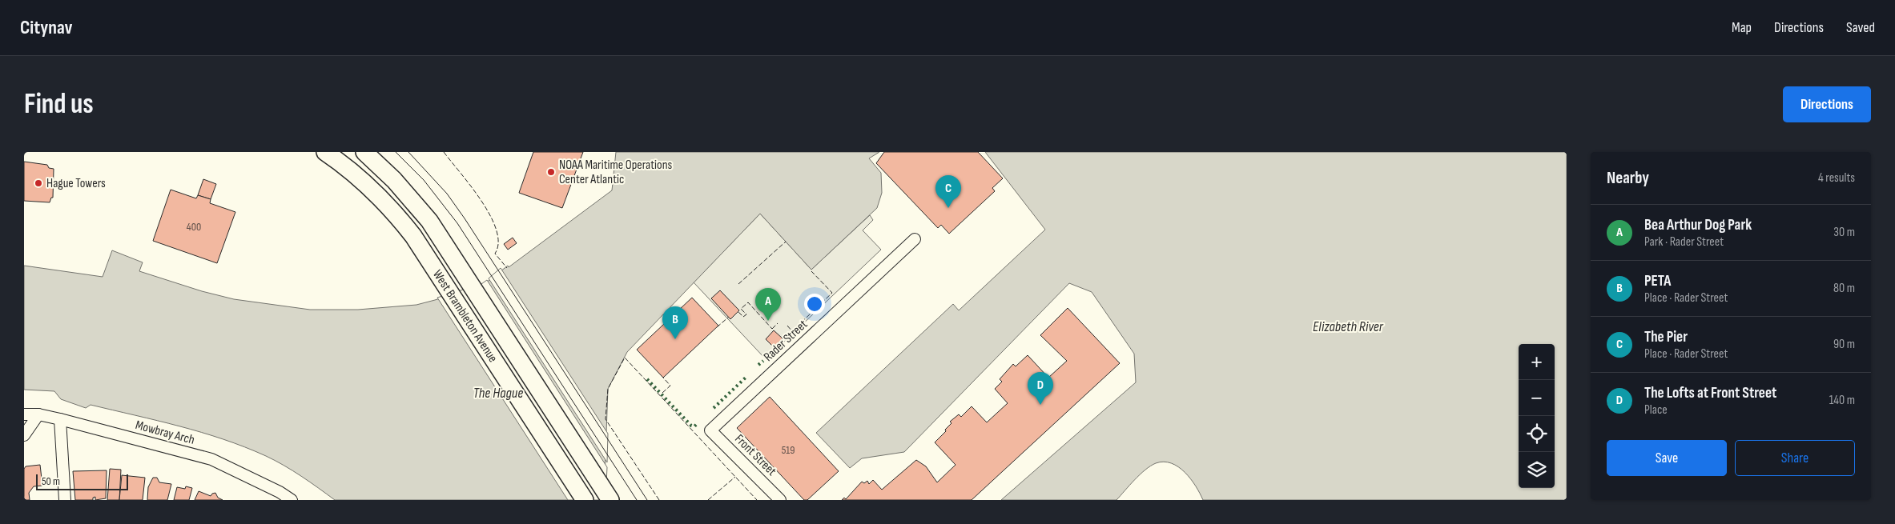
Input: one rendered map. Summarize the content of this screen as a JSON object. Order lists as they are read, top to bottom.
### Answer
{
  "streets": {
    "main road": ["West Brambleton Avenue"],
    "street": ["Rader Street", "Mowbray Arch", "Front Street"]
  },
  "crossings": [
    ["Rader Street", "Front Street"]
  ],
  "water": ["Elizabeth River", "The Hague"],
  "places": ["NOAA Maritime Operations Center Atlantic", "Hague Towers"],
  "house_numbers": ["400", "519"],
  "scale_bar": "50 m",
  "page": {
    "header": "Citynav",
    "nav": ["Map", "Directions", "Saved"],
    "buttons": [
      "Directions",
      ["Save", "Share"]
    ],
    "title": "Find us",
    "heading": ["Nearby", "4 results"],
    "pins": [
      "C",
      "A",
      "B",
      "D"
    ],
    "list": [
      {
        "mark": "A",
        "name": "Bea Arthur Dog Park",
        "note": "Park · Rader Street",
        "value": "30 m"
      },
      {
        "mark": "B",
        "name": "PETA",
        "note": "Place · Rader Street",
        "value": "80 m"
      },
      {
        "mark": "C",
        "name": "The Pier",
        "note": "Place · Rader Street",
        "value": "90 m"
      },
      {
        "mark": "D",
        "name": "The Lofts at Front Street",
        "note": "Place",
        "value": "140 m"
      }
    ],
    "map_buttons": ["+", "−"],
    "scale": "50 m"
  }
}
